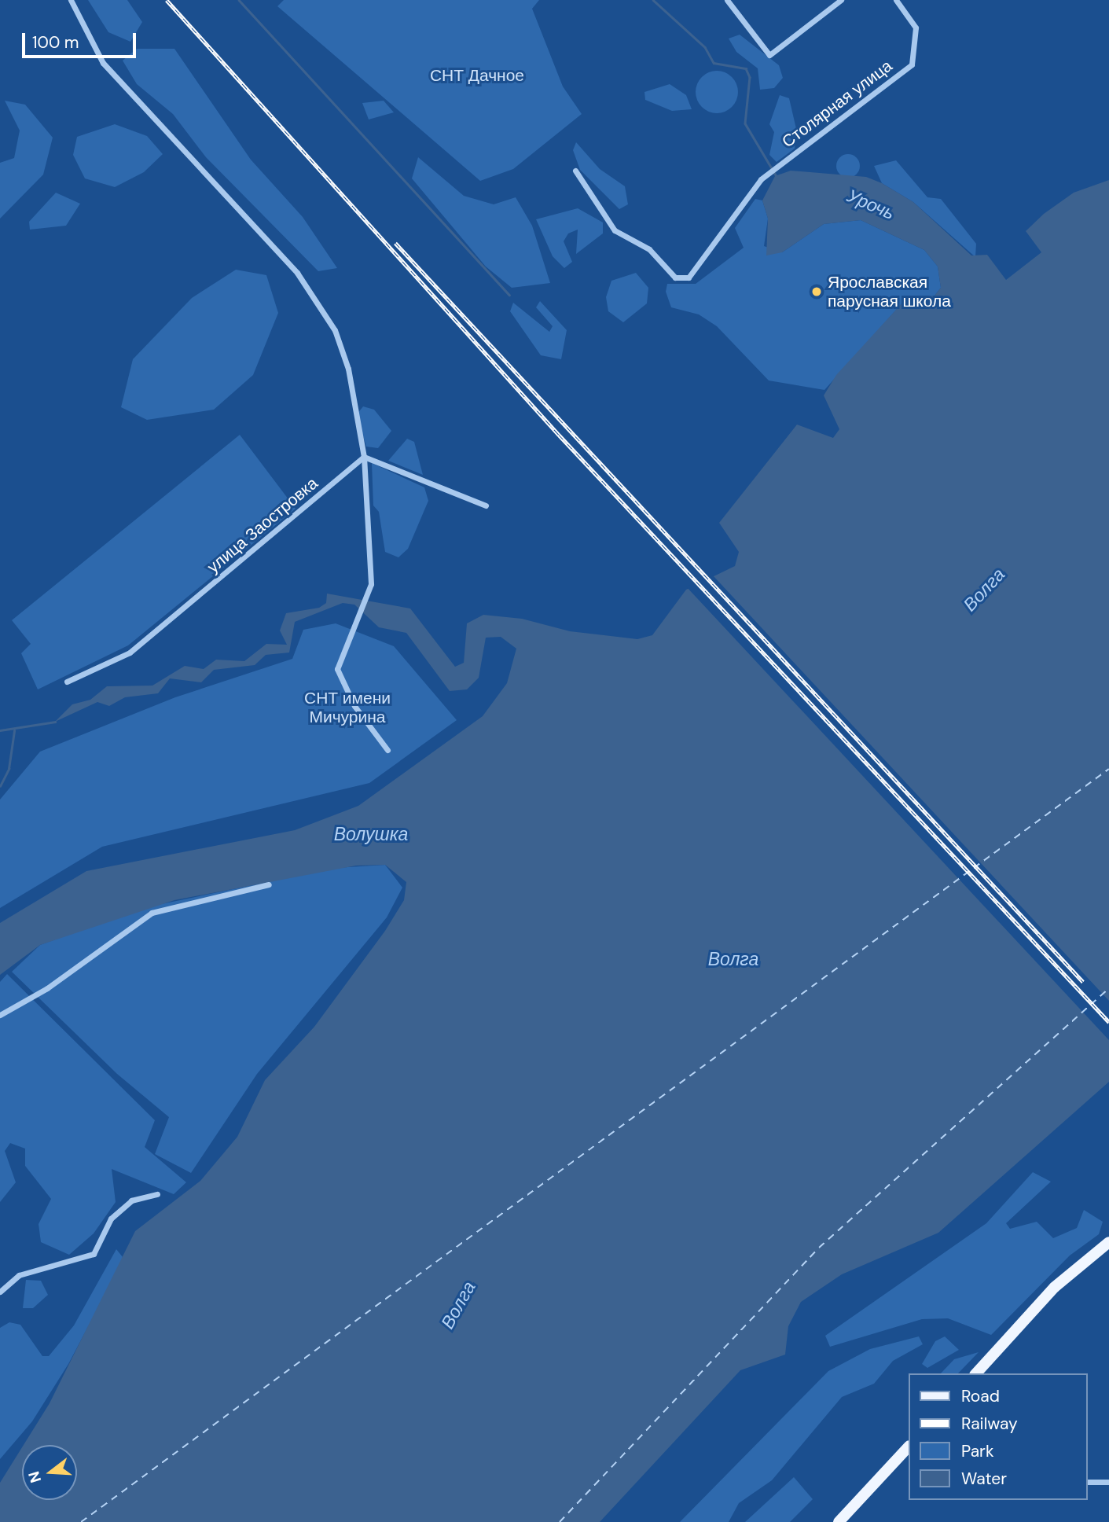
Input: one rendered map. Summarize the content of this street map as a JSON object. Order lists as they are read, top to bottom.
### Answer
{
  "streets": {
    "street": ["Столярная улица", "улица Заостровка"]
  },
  "water": ["Урочь", "Волга", "Волушка"],
  "parks": ["СНТ Дачное", "СНТ имени Мичурина"],
  "places": ["Ярославская парусная школа"],
  "legend": [
    "Road",
    "Railway",
    "Park",
    "Water"
  ],
  "scale_bar": "100 m",
  "north": "left"
}
